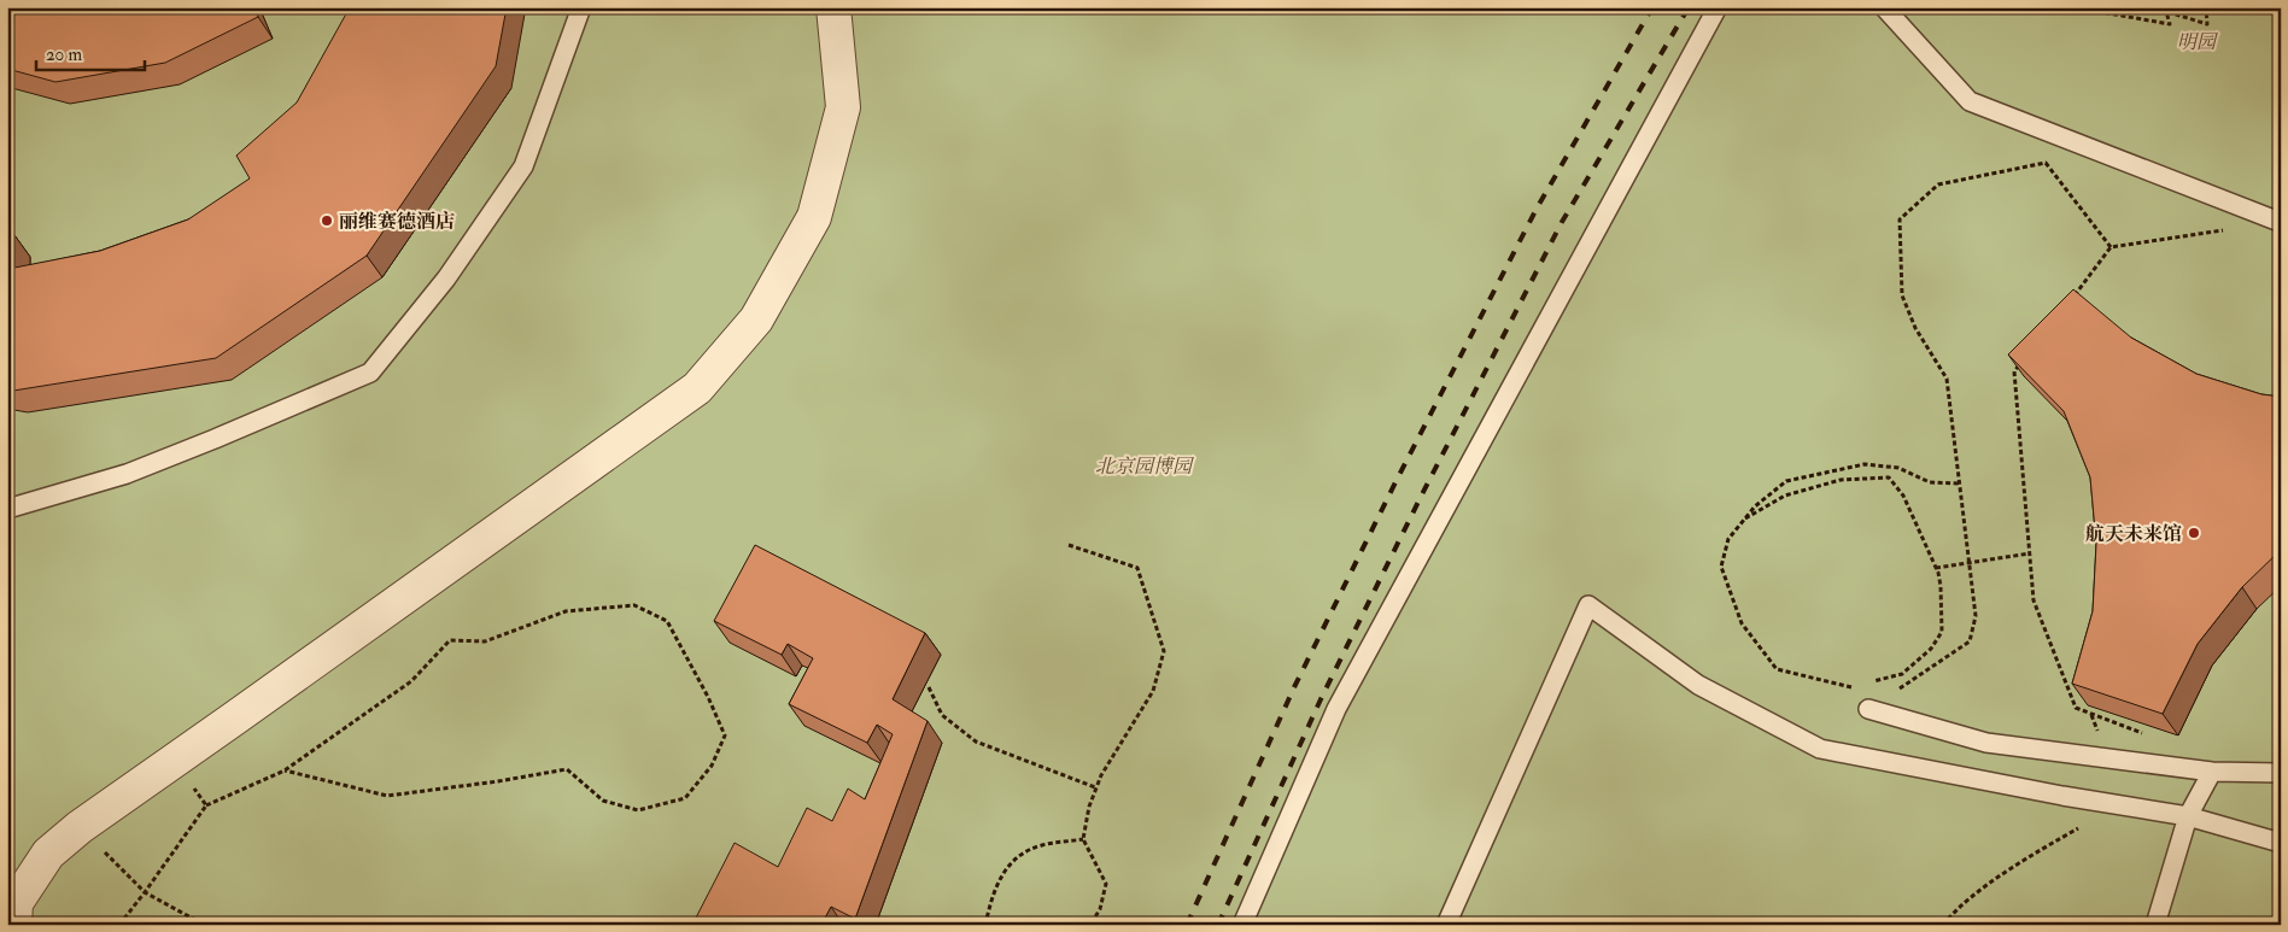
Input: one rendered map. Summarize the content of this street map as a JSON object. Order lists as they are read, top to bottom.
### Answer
{
  "parks": ["明园", "北京园博园"],
  "places": ["丽维赛德酒店", "航天未来馆"],
  "scale_bar": "20 m"
}
